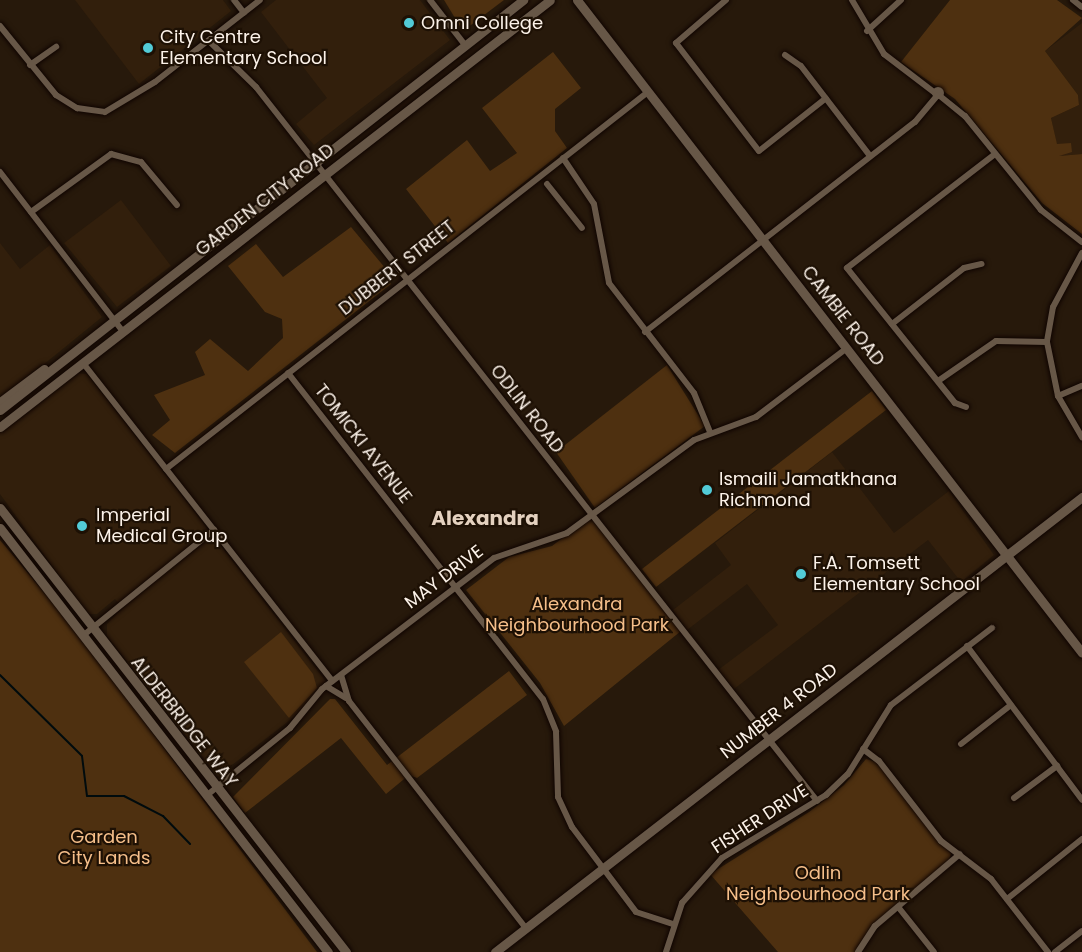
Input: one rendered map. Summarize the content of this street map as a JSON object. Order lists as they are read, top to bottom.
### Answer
{
  "streets": {
    "main road": [
      "GARDEN CITY ROAD",
      "CAMBIE ROAD",
      "NUMBER 4 ROAD",
      "ALDERBRIDGE WAY"
    ],
    "street": [
      "DUBBERT STREET",
      "ODLIN ROAD",
      "TOMICKI AVENUE",
      "MAY DRIVE",
      "FISHER DRIVE"
    ]
  },
  "crossings": [
    ["GARDEN CITY ROAD", "ODLIN ROAD"],
    ["DUBBERT STREET", "CAMBIE ROAD"],
    ["DUBBERT STREET", "ODLIN ROAD"],
    ["DUBBERT STREET", "TOMICKI AVENUE"],
    ["CAMBIE ROAD", "MAY DRIVE"],
    ["CAMBIE ROAD", "NUMBER 4 ROAD"],
    ["ODLIN ROAD", "MAY DRIVE"],
    ["ODLIN ROAD", "NUMBER 4 ROAD"],
    ["ODLIN ROAD", "FISHER DRIVE"],
    ["TOMICKI AVENUE", "MAY DRIVE"],
    ["TOMICKI AVENUE", "NUMBER 4 ROAD"],
    ["TOMICKI AVENUE", "FISHER DRIVE"],
    ["MAY DRIVE", "ALDERBRIDGE WAY"]
  ],
  "districts": ["Alexandra"],
  "parks": ["Alexandra Neighbourhood Park", "Garden City Lands", "Odlin Neighbourhood Park"],
  "places": [
    "Omni College",
    "City Centre Elementary School",
    "Ismaili Jamatkhana Richmond",
    "Imperial Medical Group",
    "F.A. Tomsett Elementary School"
  ]
}
